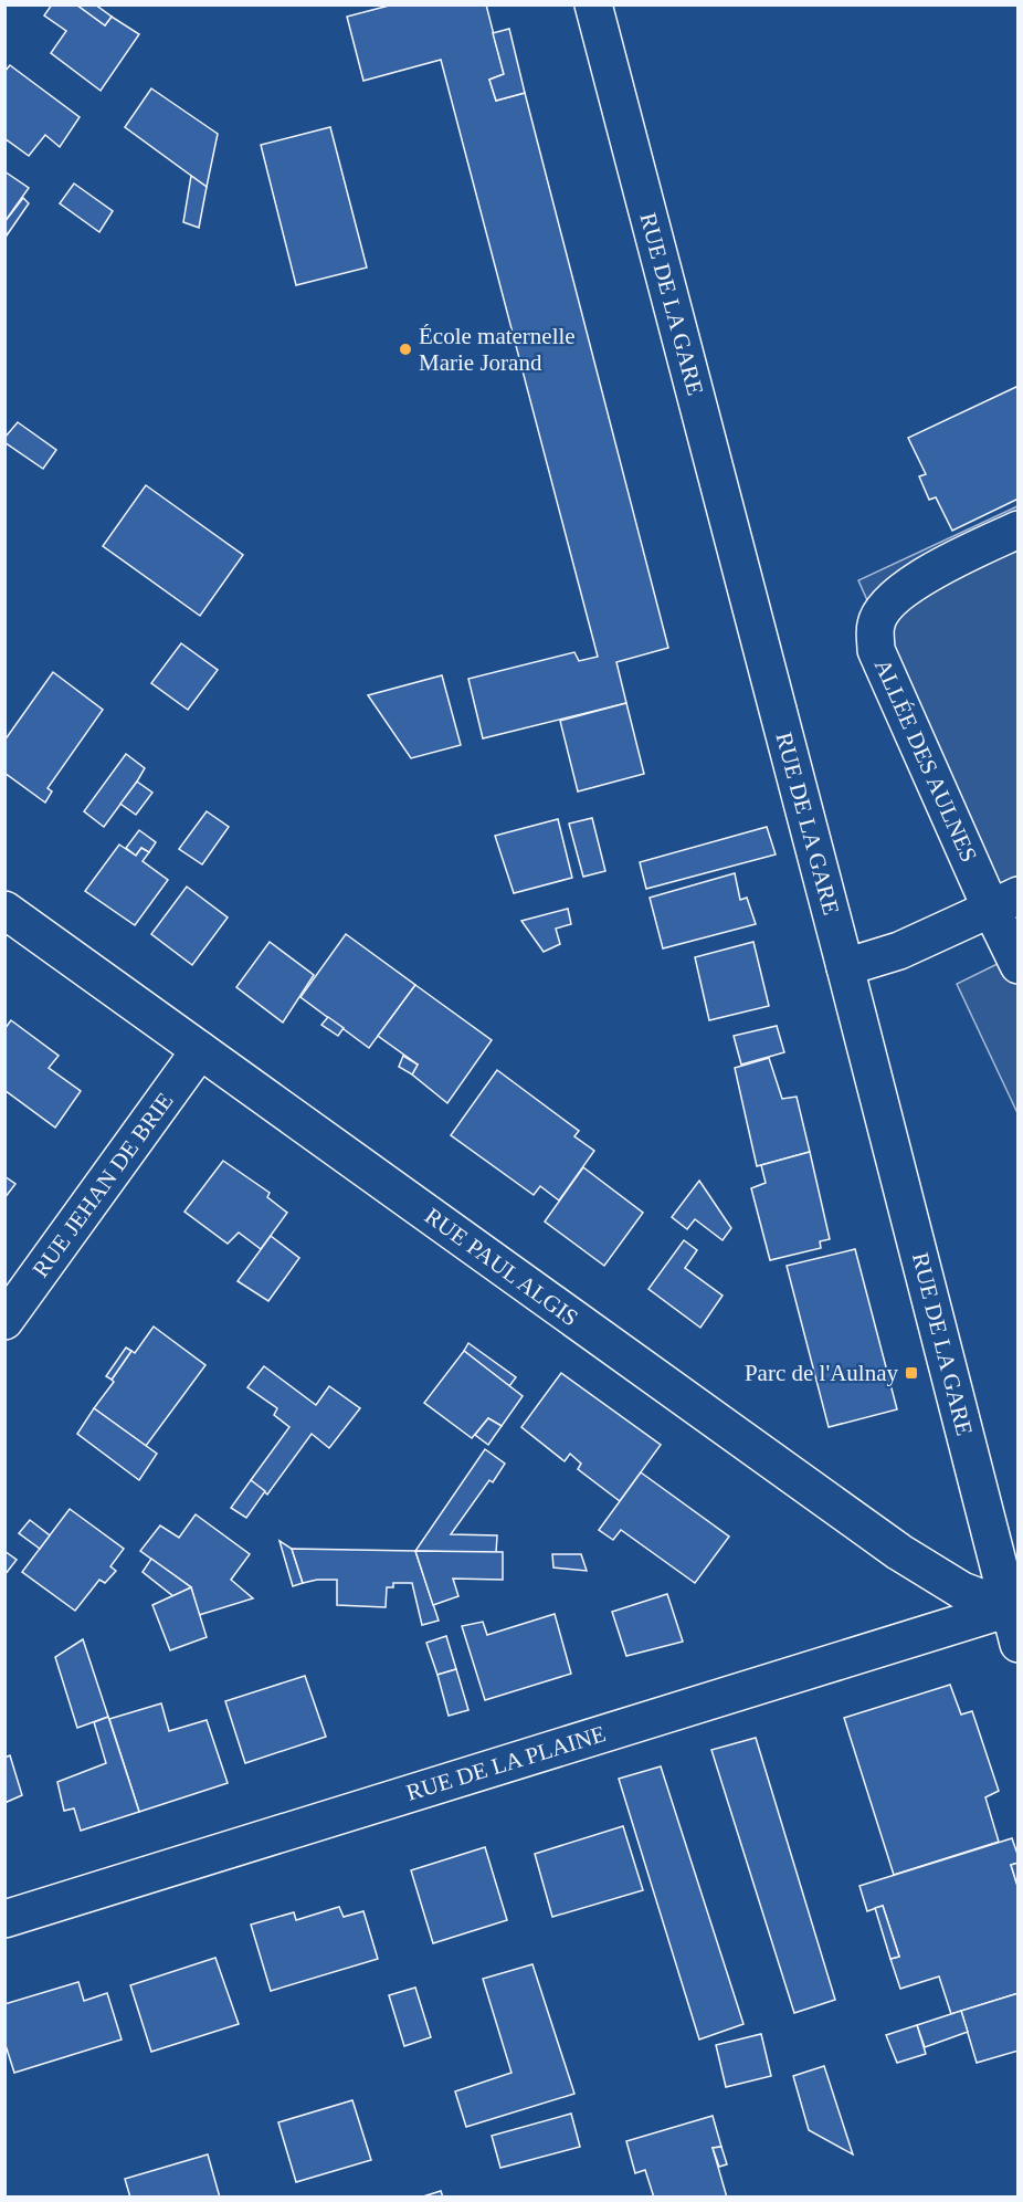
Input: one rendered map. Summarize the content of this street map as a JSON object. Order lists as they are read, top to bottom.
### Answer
{
  "streets": {
    "street": [
      "RUE DE LA GARE",
      "ALLÉE DES AULNES",
      "RUE JEHAN DE BRIE",
      "RUE PAUL ALGIS",
      "RUE DE LA PLAINE"
    ]
  },
  "crossings": [
    ["RUE DE LA GARE", "RUE PAUL ALGIS"],
    ["RUE DE LA GARE", "RUE DE LA PLAINE"],
    ["RUE JEHAN DE BRIE", "RUE PAUL ALGIS"],
    ["RUE PAUL ALGIS", "RUE DE LA PLAINE"]
  ],
  "places": {
    "other": ["École maternelle Marie Jorand"],
    "transit": ["Parc de l'Aulnay"]
  }
}
